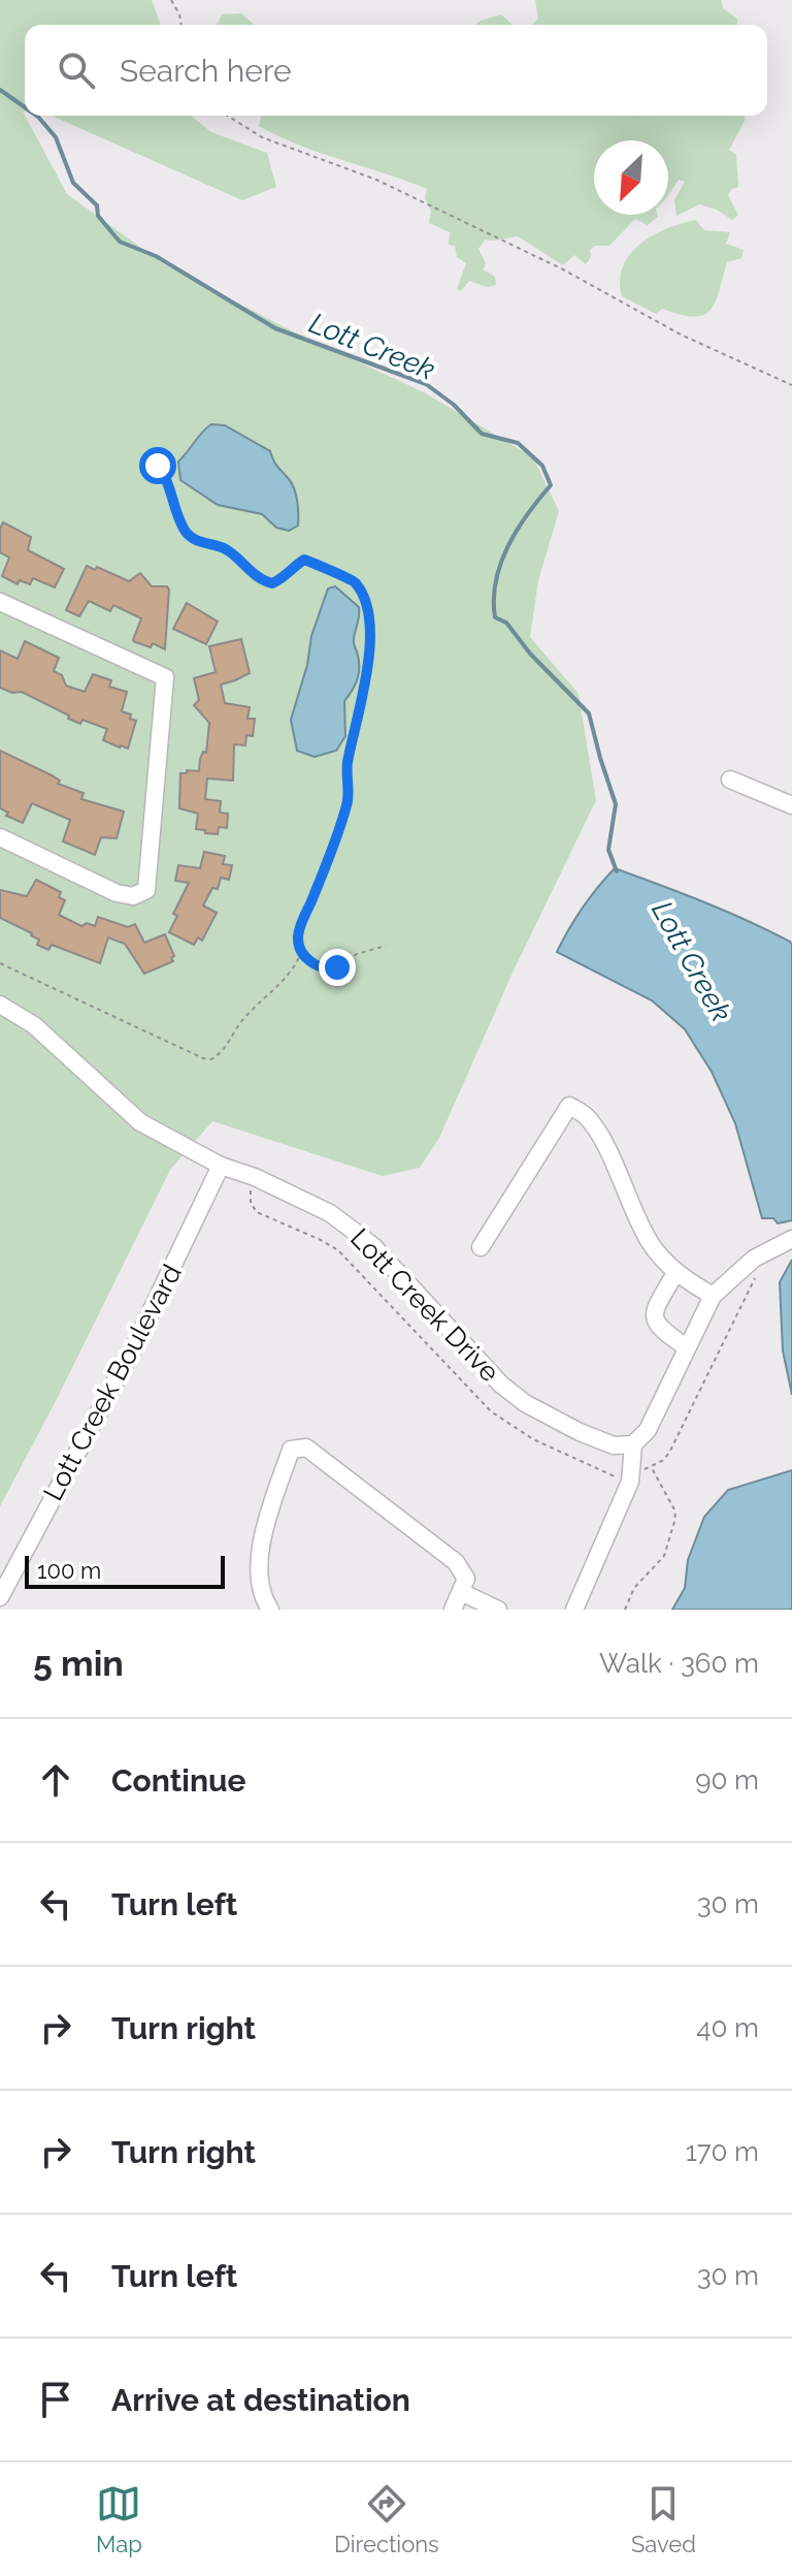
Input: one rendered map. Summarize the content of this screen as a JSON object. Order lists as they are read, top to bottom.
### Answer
{
  "streets": {
    "street": ["Lott Creek Drive", "Lott Creek Boulevard"]
  },
  "crossings": [
    ["Lott Creek Drive", "Lott Creek Boulevard"]
  ],
  "water": ["Lott Creek"],
  "scale_bar": "100 m",
  "north": "bottom left",
  "page": {
    "search": "Search here",
    "scale": "100 m",
    "heading": ["5 min", "Walk · 360 m"],
    "list": [
      ["Continue", "90 m"],
      ["Turn left", "30 m"],
      ["Turn right", "40 m"],
      ["Turn right", "170 m"],
      ["Turn left", "30 m"],
      "Arrive at destination"
    ],
    "nav": ["Map", "Directions", "Saved"]
  }
}
